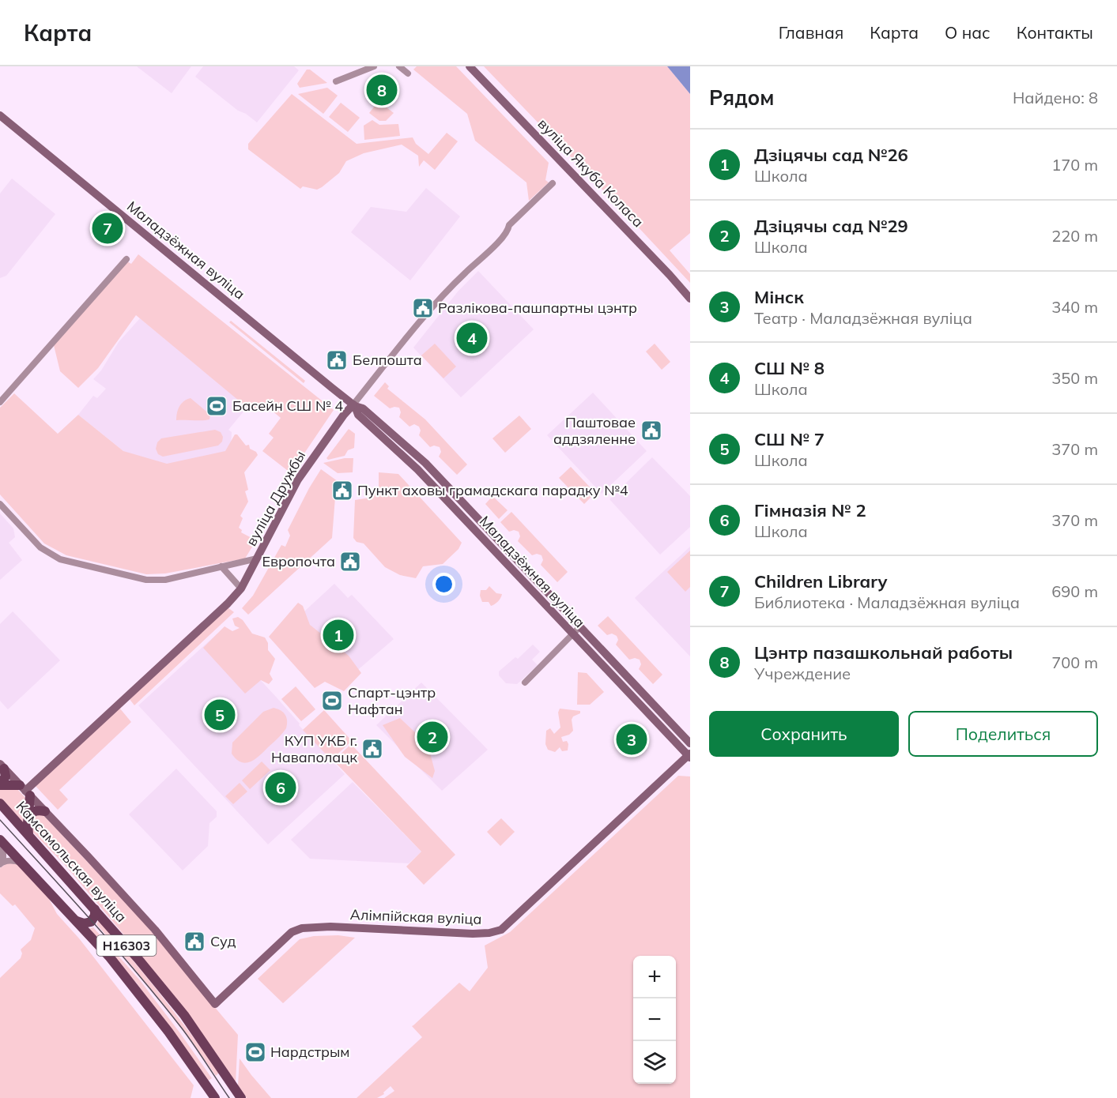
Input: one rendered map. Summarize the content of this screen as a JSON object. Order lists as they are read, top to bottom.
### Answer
{
  "streets": {
    "main road": ["Камсамольская вуліца", "Н16303"],
    "street": [
      "вуліца Якуба Коласа",
      "Маладзёжная вуліца",
      "вуліца Дружбы",
      "Алімпійская вуліца"
    ]
  },
  "crossings": [
    ["Маладзёжная вуліца", "вуліца Дружбы"],
    ["Маладзёжная вуліца", "Алімпійская вуліца"],
    ["вуліца Дружбы", "Камсамольская вуліца"],
    ["Камсамольская вуліца", "Алімпійская вуліца"]
  ],
  "places": {
    "public building": [
      "Разлікова-пашпартны цэнтр",
      "Белпошта",
      "Паштовае аддзяленне",
      "Пункт аховы грамадскага парадку №4",
      "Европочта",
      "КУП УКБ г. Наваполацк",
      "Суд"
    ],
    "sports": ["Басейн СШ № 4", "Спарт-цэнтр Нафтан", "Нардстрым"]
  },
  "page": {
    "header": "Карта",
    "nav": [
      "Главная",
      "Карта",
      "О нас",
      "Контакты"
    ],
    "heading": ["Рядом", "Найдено: 8"],
    "pins": [
      "8",
      "7",
      "4",
      "1",
      "5",
      "2",
      "3",
      "6"
    ],
    "list": [
      {
        "mark": "1",
        "name": "Дзіцячы сад №26",
        "note": "Школа",
        "value": "170 m"
      },
      {
        "mark": "2",
        "name": "Дзіцячы сад №29",
        "note": "Школа",
        "value": "220 m"
      },
      {
        "mark": "3",
        "name": "Мінск",
        "note": "Театр · Маладзёжная вуліца",
        "value": "340 m"
      },
      {
        "mark": "4",
        "name": "СШ № 8",
        "note": "Школа",
        "value": "350 m"
      },
      {
        "mark": "5",
        "name": "СШ № 7",
        "note": "Школа",
        "value": "370 m"
      },
      {
        "mark": "6",
        "name": "Гімназія № 2",
        "note": "Школа",
        "value": "370 m"
      },
      {
        "mark": "7",
        "name": "Children Library",
        "note": "Библиотека · Маладзёжная вуліца",
        "value": "690 m"
      },
      {
        "mark": "8",
        "name": "Цэнтр пазашкольнай работы",
        "note": "Учреждение",
        "value": "700 m"
      }
    ],
    "buttons": ["Сохранить", "Поделиться"],
    "map_buttons": ["+", "−"]
  }
}
